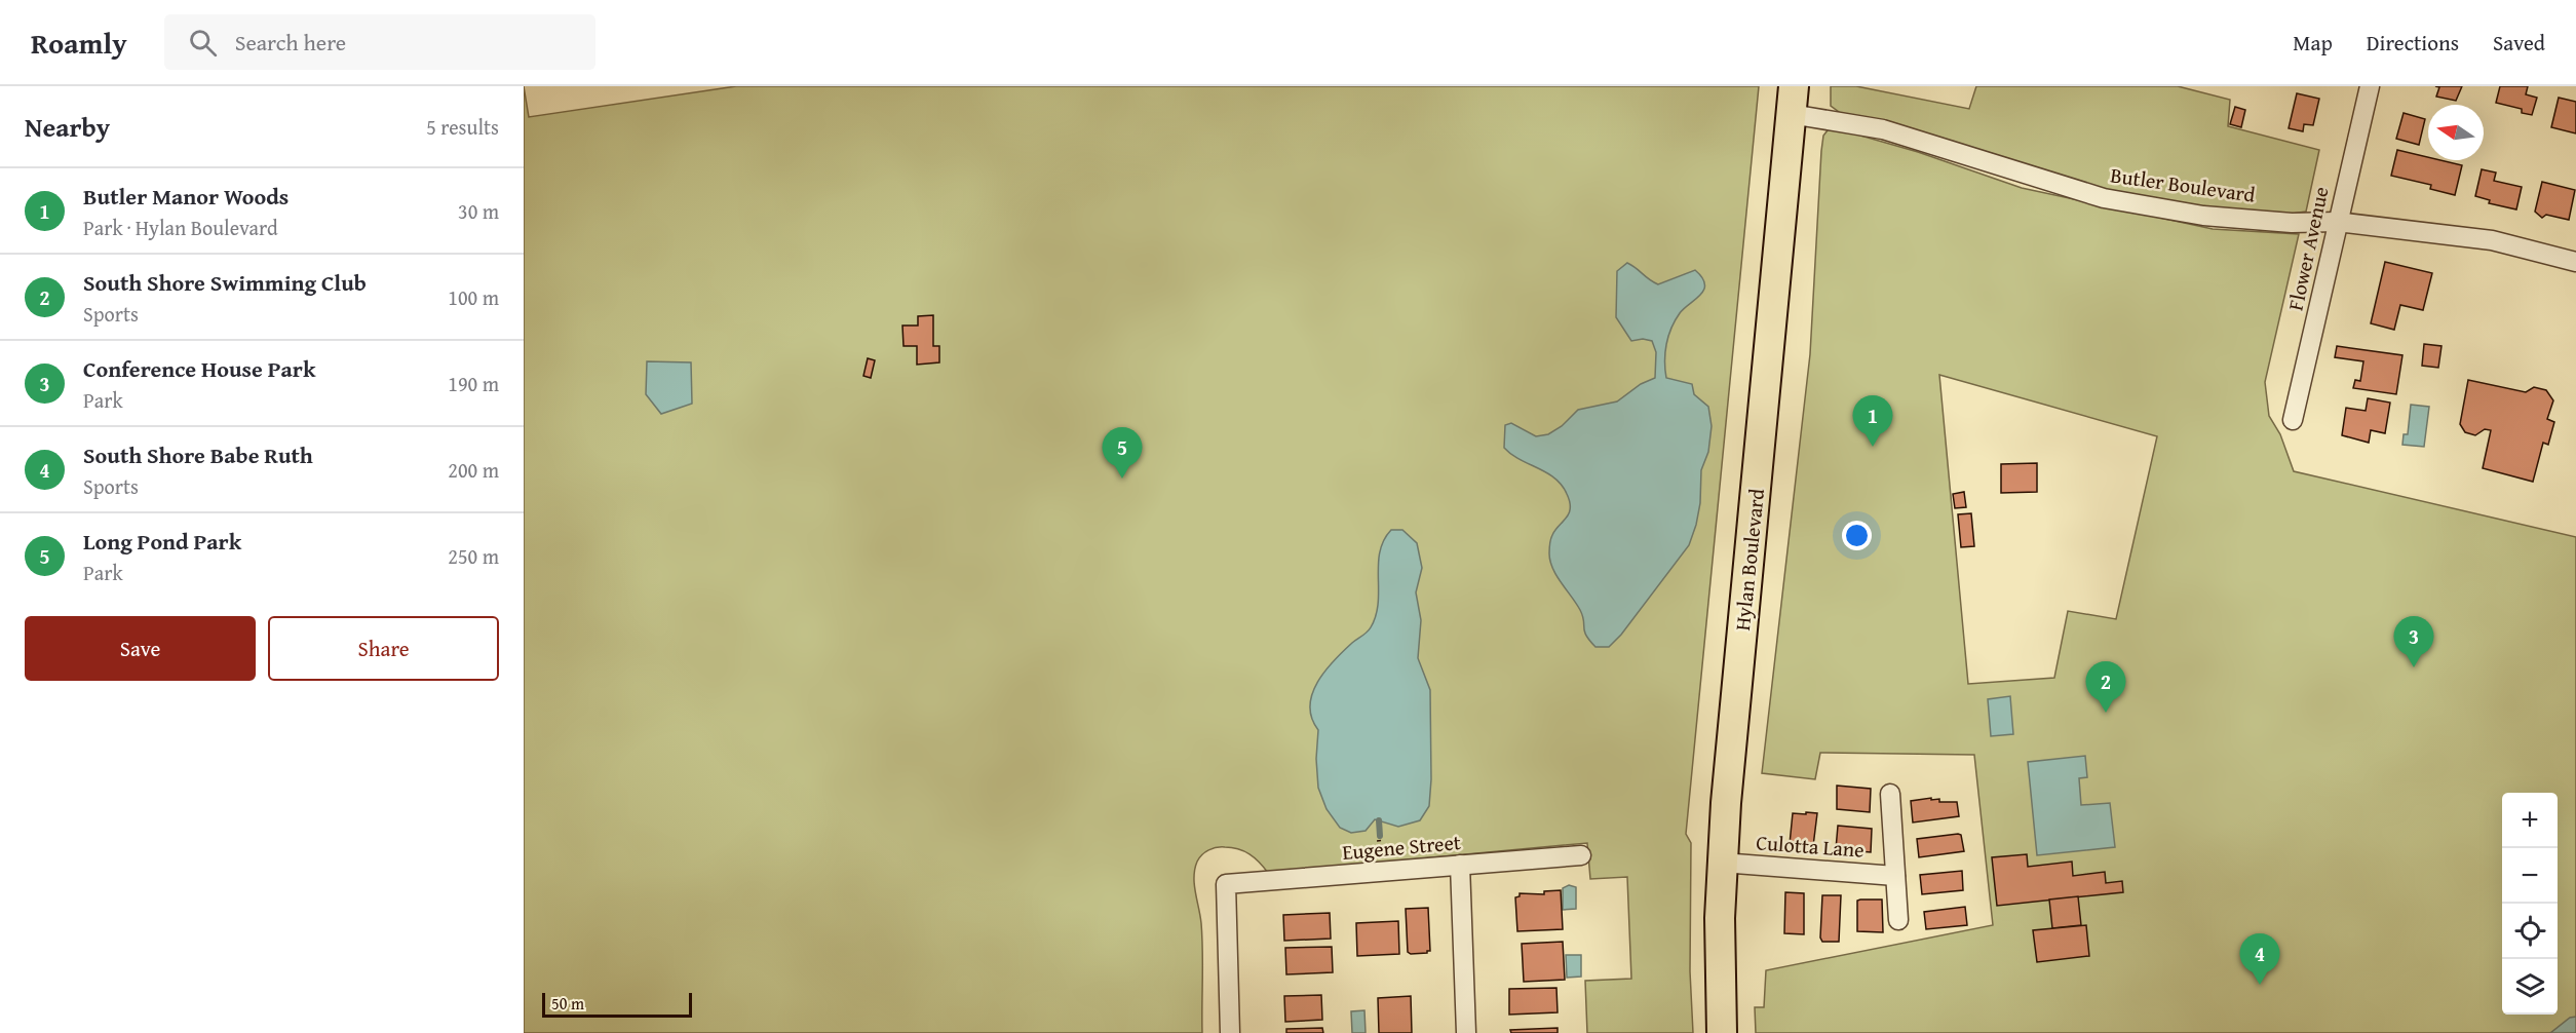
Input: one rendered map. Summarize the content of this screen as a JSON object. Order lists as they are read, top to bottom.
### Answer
{
  "streets": {
    "main road": ["Hylan Boulevard"],
    "street": [
      "Butler Boulevard",
      "Flower Avenue",
      "Culotta Lane",
      "Eugene Street"
    ]
  },
  "crossings": [
    ["Butler Boulevard", "Flower Avenue"],
    ["Butler Boulevard", "Hylan Boulevard"],
    ["Hylan Boulevard", "Culotta Lane"]
  ],
  "scale_bar": "50 m",
  "north": "left",
  "page": {
    "header": "Roamly",
    "search": "Search here",
    "nav": ["Map", "Directions", "Saved"],
    "heading": ["Nearby", "5 results"],
    "list": [
      {
        "mark": "1",
        "name": "Butler Manor Woods",
        "note": "Park · Hylan Boulevard",
        "value": "30 m"
      },
      {
        "mark": "2",
        "name": "South Shore Swimming Club",
        "note": "Sports",
        "value": "100 m"
      },
      {
        "mark": "3",
        "name": "Conference House Park",
        "note": "Park",
        "value": "190 m"
      },
      {
        "mark": "4",
        "name": "South Shore Babe Ruth",
        "note": "Sports",
        "value": "200 m"
      },
      {
        "mark": "5",
        "name": "Long Pond Park",
        "note": "Park",
        "value": "250 m"
      }
    ],
    "pins": [
      "1",
      "5",
      "3",
      "2",
      "4"
    ],
    "buttons": ["Save", "Share"],
    "map_buttons": ["+", "−"],
    "scale": "50 m"
  }
}
